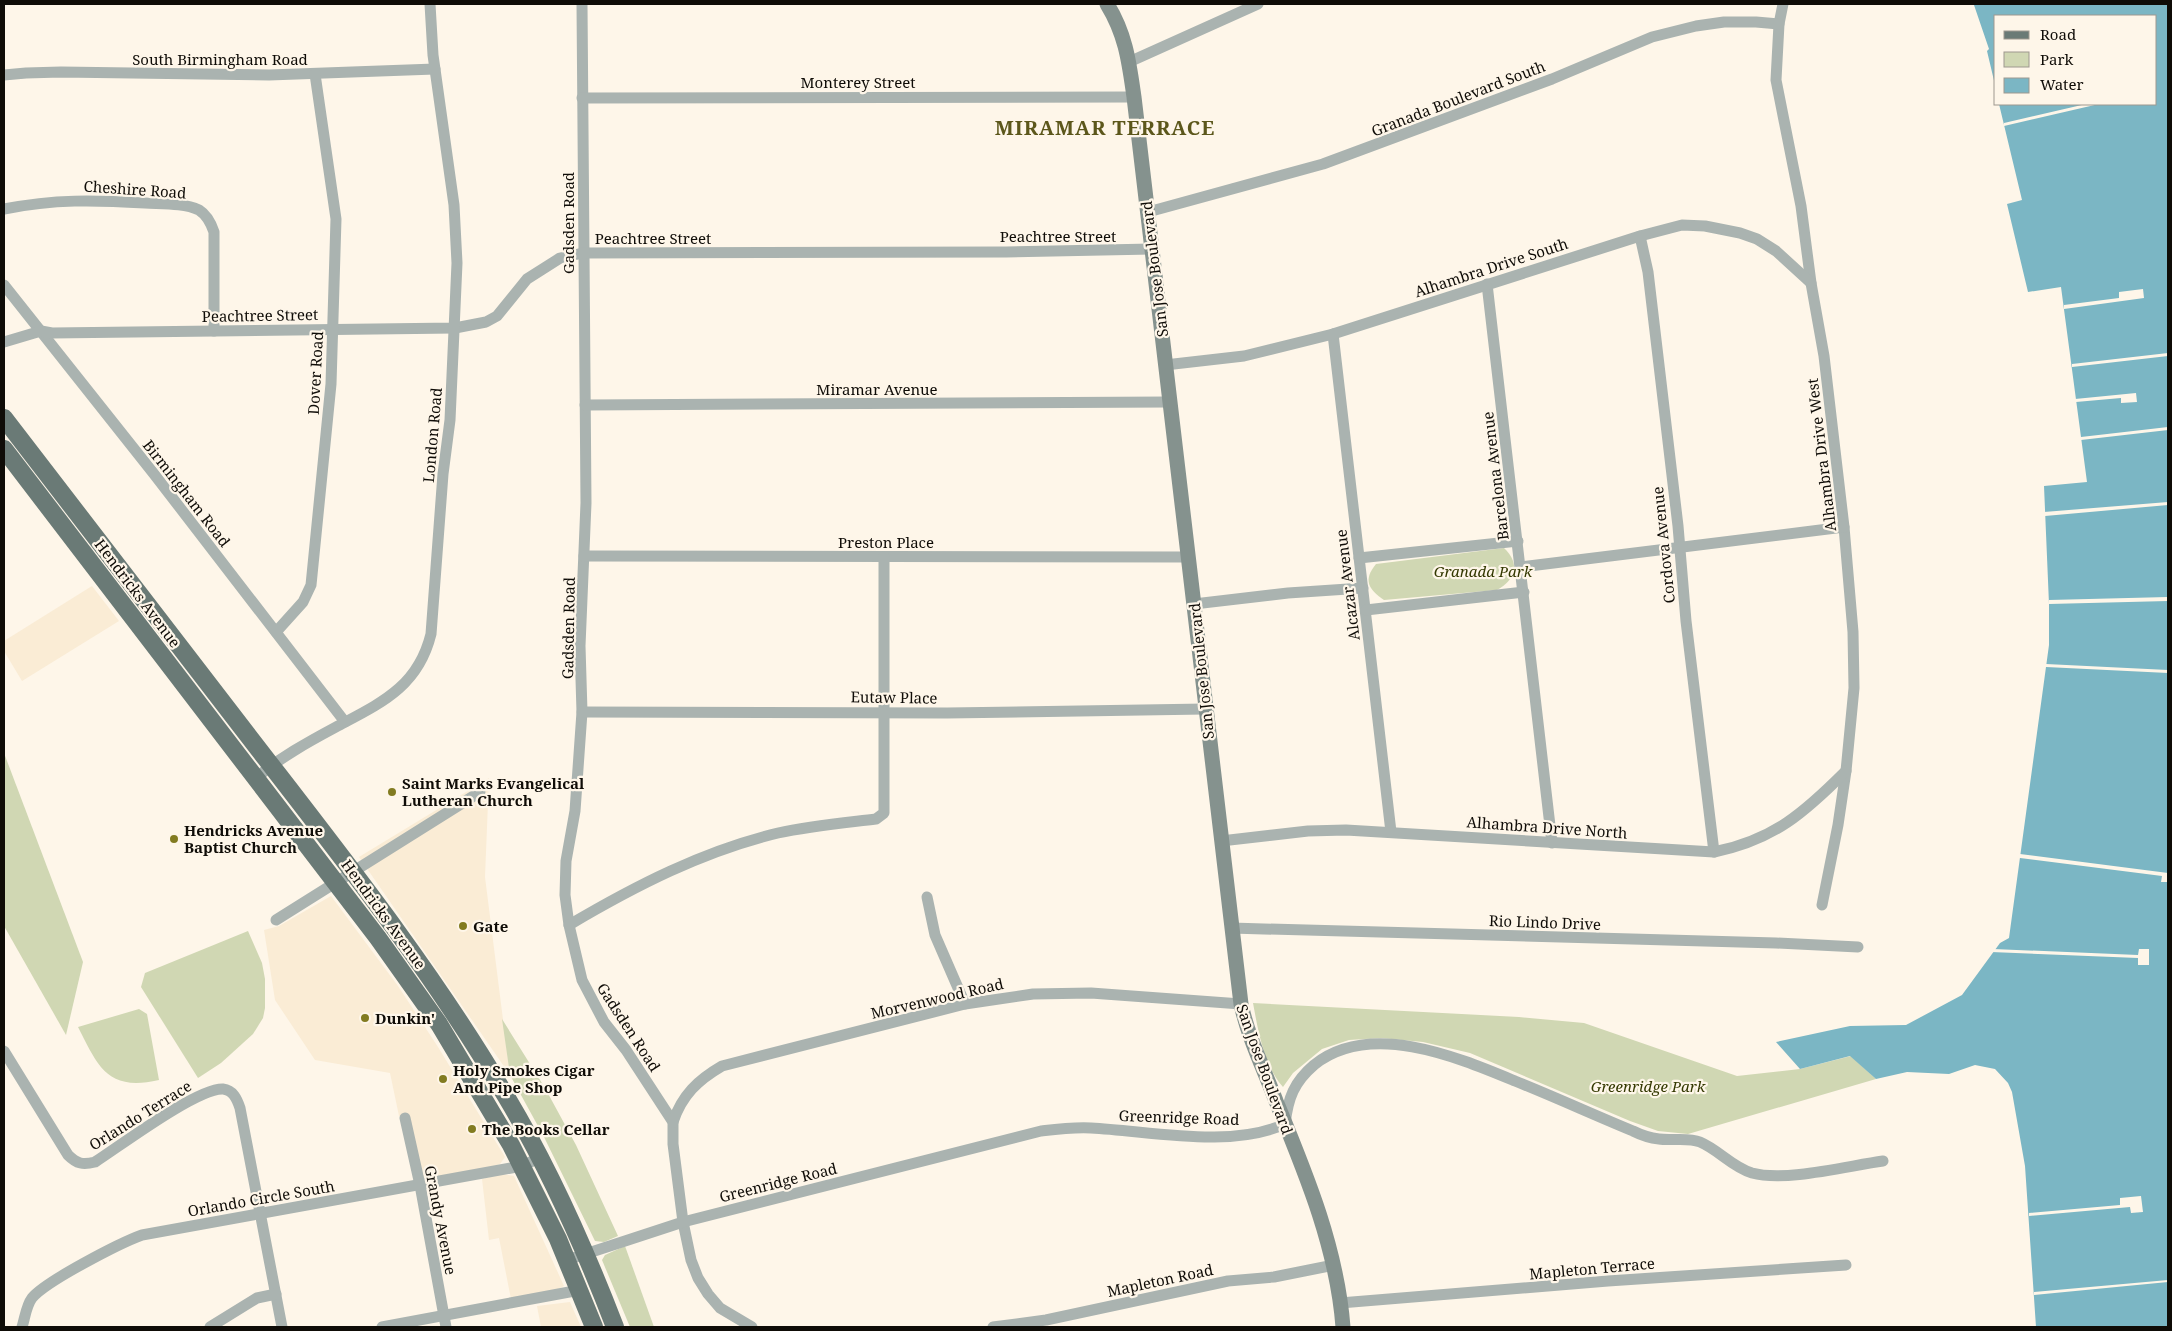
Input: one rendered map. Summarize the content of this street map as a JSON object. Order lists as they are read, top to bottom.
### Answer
{
  "streets": {
    "main road": ["Hendricks Avenue"],
    "street": [
      "South Birmingham Road",
      "Monterey Street",
      "Granada Boulevard South",
      "Cheshire Road",
      "Gadsden Road",
      "Peachtree Street",
      "Alhambra Drive South",
      "San Jose Boulevard",
      "Dover Road",
      "Miramar Avenue",
      "London Road",
      "Alhambra Drive West",
      "Barcelona Avenue",
      "Birmingham Road",
      "Preston Place",
      "Cordova Avenue",
      "Alcazar Avenue",
      "Eutaw Place",
      "Alhambra Drive North",
      "Rio Lindo Drive",
      "Morvenwood Road",
      "Orlando Terrace",
      "Greenridge Road",
      "Orlando Circle South",
      "Grandy Avenue",
      "Mapleton Terrace",
      "Mapleton Road"
    ]
  },
  "crossings": [
    ["South Birmingham Road", "Dover Road"],
    ["South Birmingham Road", "London Road"],
    ["Monterey Street", "Gadsden Road"],
    ["Monterey Street", "San Jose Boulevard"],
    ["Granada Boulevard South", "San Jose Boulevard"],
    ["Granada Boulevard South", "Alhambra Drive West"],
    ["Cheshire Road", "Peachtree Street"],
    ["Gadsden Road", "Peachtree Street"],
    ["Gadsden Road", "Miramar Avenue"],
    ["Gadsden Road", "Preston Place"],
    ["Gadsden Road", "Eutaw Place"],
    ["Gadsden Road", "Morvenwood Road"],
    ["Peachtree Street", "San Jose Boulevard"],
    ["Peachtree Street", "Dover Road"],
    ["Peachtree Street", "London Road"],
    ["Peachtree Street", "Birmingham Road"],
    ["Alhambra Drive South", "San Jose Boulevard"],
    ["Alhambra Drive South", "Alhambra Drive West"],
    ["Alhambra Drive South", "Barcelona Avenue"],
    ["Alhambra Drive South", "Cordova Avenue"],
    ["Alhambra Drive South", "Alcazar Avenue"],
    ["San Jose Boulevard", "Miramar Avenue"],
    ["San Jose Boulevard", "Preston Place"],
    ["San Jose Boulevard", "Eutaw Place"],
    ["San Jose Boulevard", "Alhambra Drive North"],
    ["San Jose Boulevard", "Rio Lindo Drive"],
    ["San Jose Boulevard", "Morvenwood Road"],
    ["San Jose Boulevard", "Greenridge Road"],
    ["San Jose Boulevard", "Mapleton Terrace"],
    ["San Jose Boulevard", "Mapleton Road"],
    ["Dover Road", "Birmingham Road"],
    ["London Road", "Birmingham Road"],
    ["London Road", "Hendricks Avenue"],
    ["Alhambra Drive West", "Alhambra Drive North"],
    ["Barcelona Avenue", "Alhambra Drive North"],
    ["Cordova Avenue", "Alhambra Drive North"],
    ["Alcazar Avenue", "Alhambra Drive North"],
    ["Hendricks Avenue", "Greenridge Road"],
    ["Hendricks Avenue", "Orlando Circle South"],
    ["Orlando Terrace", "Orlando Circle South"],
    ["Orlando Circle South", "Grandy Avenue"]
  ],
  "districts": ["MIRAMAR TERRACE"],
  "parks": ["Granada Park", "Greenridge Park"],
  "places": [
    "Saint Marks Evangelical Lutheran Church",
    "Hendricks Avenue Baptist Church",
    "Gate",
    "Dunkin'",
    "Holy Smokes Cigar And Pipe Shop",
    "The Books Cellar"
  ],
  "legend": ["Road", "Park", "Water"]
}
